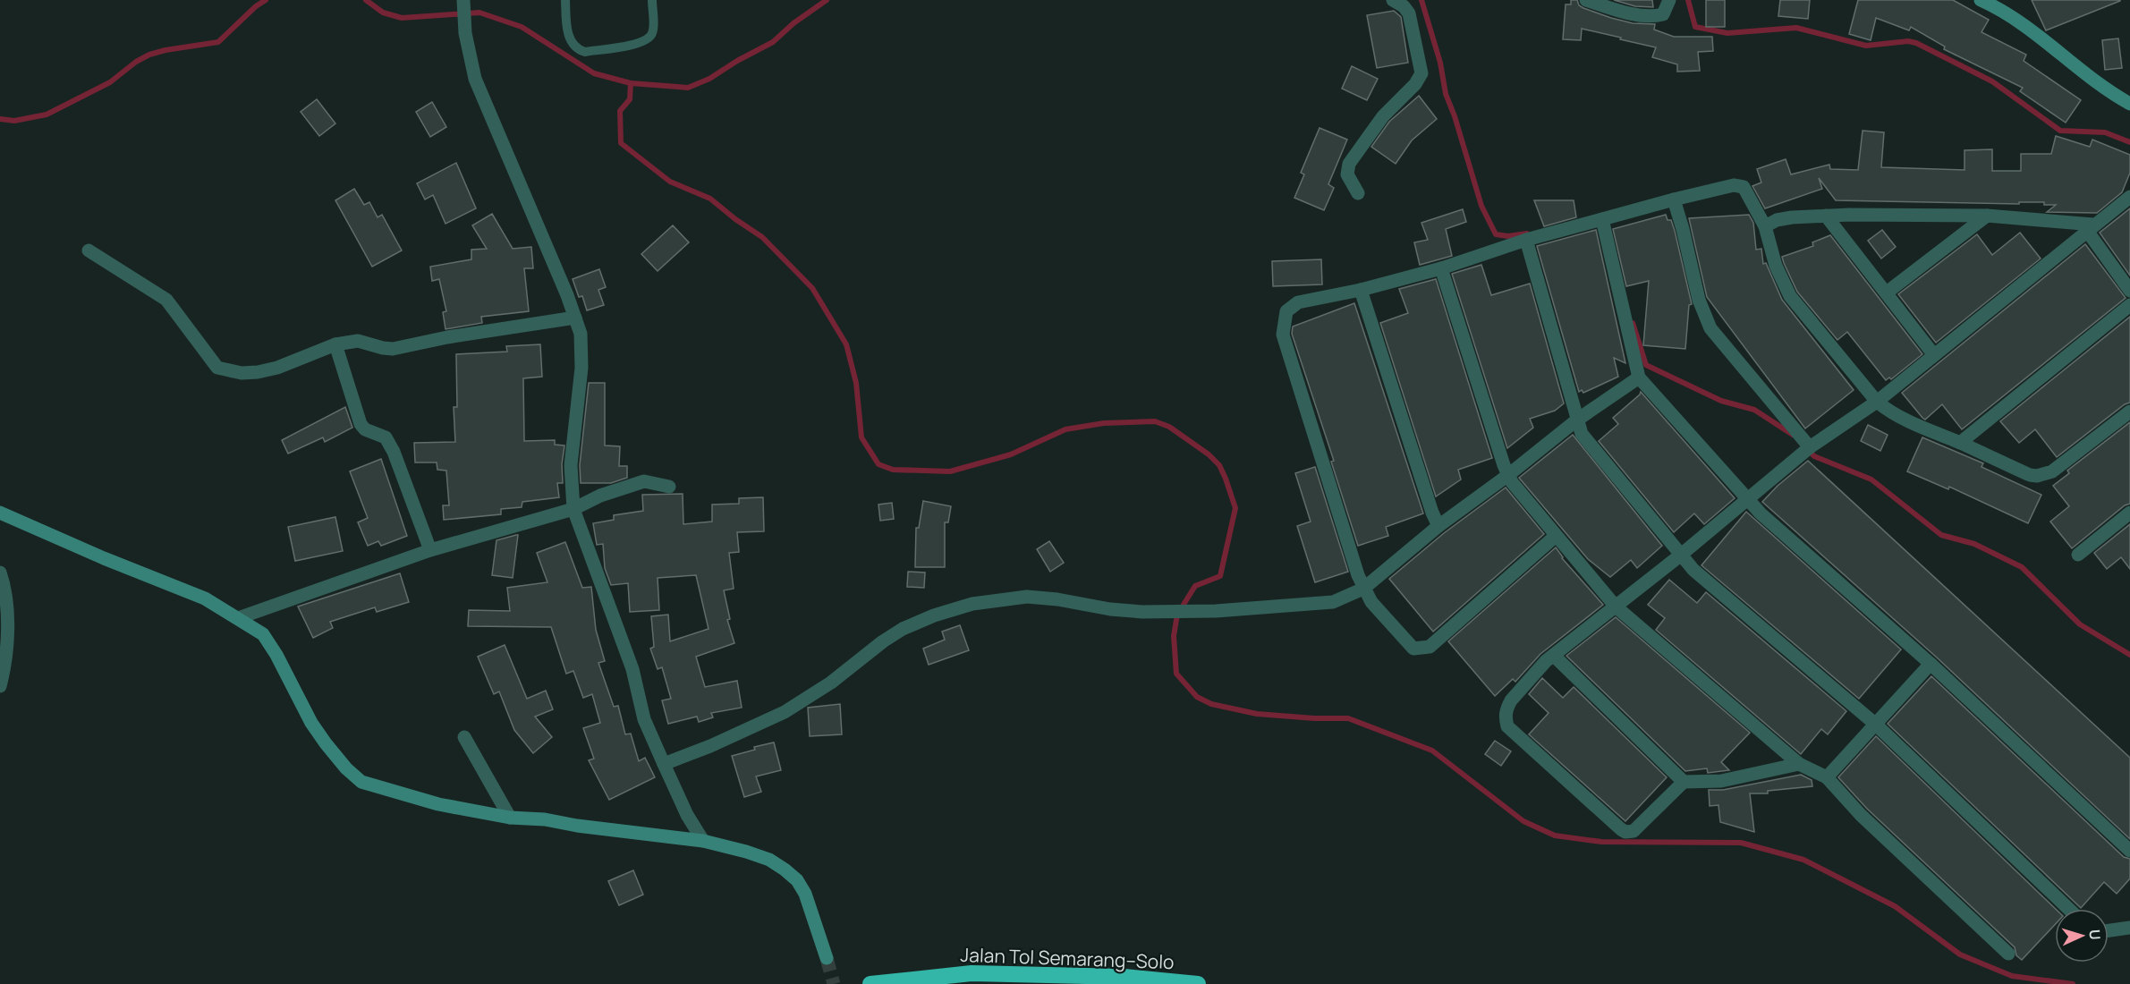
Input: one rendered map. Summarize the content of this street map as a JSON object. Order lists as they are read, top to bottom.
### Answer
{
  "streets": {
    "highway": ["Jalan Tol Semarang–Solo"]
  },
  "north": "right"
}
